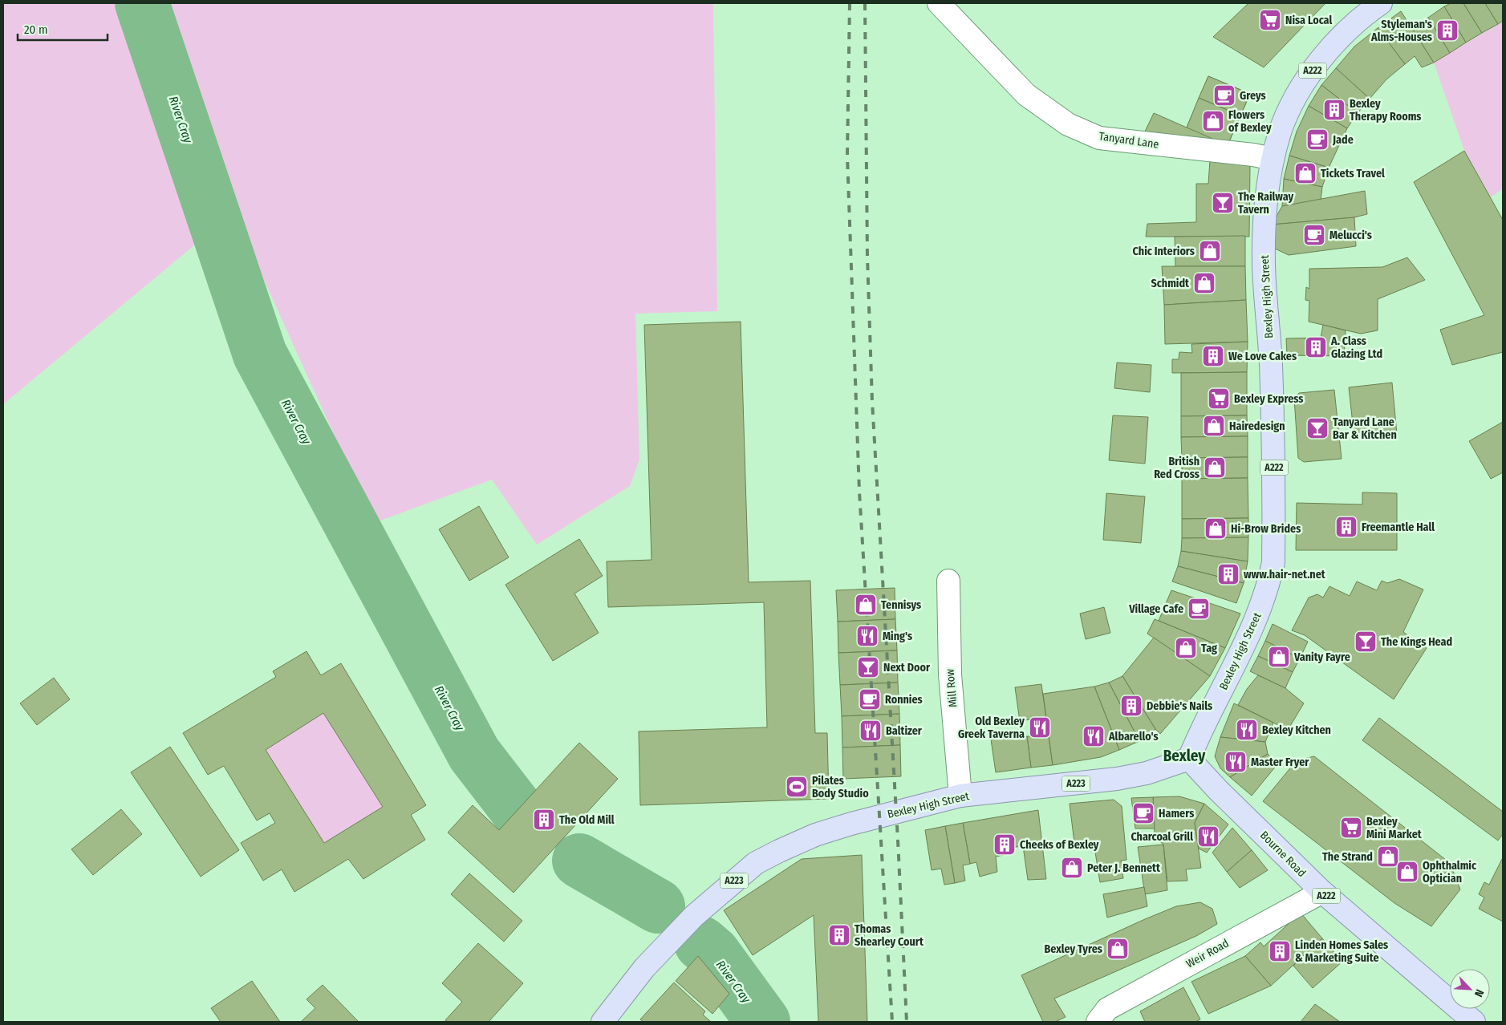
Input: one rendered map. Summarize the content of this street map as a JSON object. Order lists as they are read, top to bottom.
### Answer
{
  "streets": {
    "main road": [
      "A222",
      "Bexley High Street",
      "A223",
      "Bourne Road"
    ],
    "street": ["Tanyard Lane", "Mill Row", "Weir Road"]
  },
  "crossings": [
    ["Tanyard Lane", "Bexley High Street"],
    ["Bexley High Street", "Mill Row"],
    ["Bexley High Street", "Bourne Road"],
    ["Bourne Road", "Weir Road"]
  ],
  "districts": ["Bexley"],
  "water": ["River Cray"],
  "places": {
    "supermarket": ["Nisa Local", "Bexley Express", "Bexley Mini Market"],
    "building": [
      "Styleman's Alms-Houses",
      "Bexley Therapy Rooms",
      "A. Class Glazing Ltd",
      "We Love Cakes",
      "Freemantle Hall",
      "www.hair-net.net",
      "Debbie's Nails",
      "The Old Mill",
      "Cheeks of Bexley",
      "Thomas Shearley Court",
      "Linden Homes Sales & Marketing Suite"
    ],
    "cafe": [
      "Greys",
      "Jade",
      "Melucci's",
      "Village Cafe",
      "Ronnies",
      "Hamers"
    ],
    "shop": [
      "Flowers of Bexley",
      "Tickets Travel",
      "Chic Interiors",
      "Schmidt",
      "Hairedesign",
      "British Red Cross",
      "Hi-Brow Brides",
      "Tennisys",
      "Tag",
      "Vanity Fayre",
      "The Strand",
      "Peter J. Bennett",
      "Ophthalmic Optician",
      "Bexley Tyres"
    ],
    "bar": [
      "The Railway Tavern",
      "Tanyard Lane Bar & Kitchen",
      "The Kings Head",
      "Next Door"
    ],
    "restaurant": [
      "Ming's",
      "Old Bexley Greek Taverna",
      "Bexley Kitchen",
      "Baltizer",
      "Albarello's",
      "Master Fryer",
      "Charcoal Grill"
    ],
    "sports": ["Pilates Body Studio"]
  },
  "scale_bar": "20 m",
  "north": "bottom right"
}
